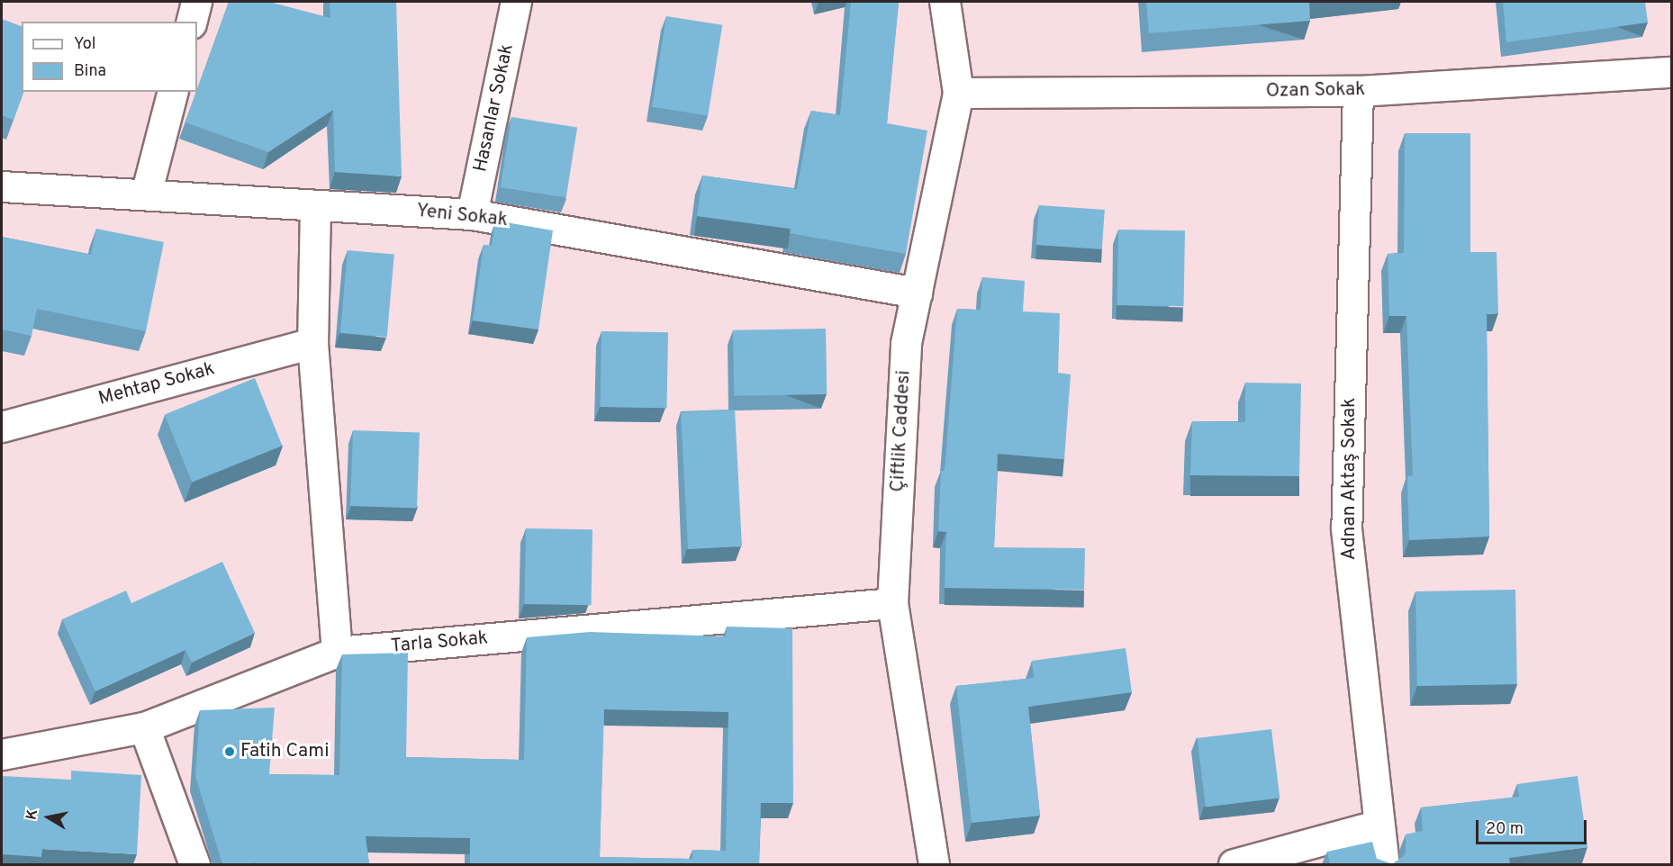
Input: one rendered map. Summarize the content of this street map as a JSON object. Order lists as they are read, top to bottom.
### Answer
{
  "streets": {
    "street": [
      "Ozan Sokak",
      "Hasanlar Sokak",
      "Yeni Sokak",
      "Mehtap Sokak",
      "Çiftlik Caddesi",
      "Adnan Aktaş Sokak",
      "Tarla Sokak"
    ]
  },
  "crossings": [
    ["Ozan Sokak", "Çiftlik Caddesi"],
    ["Ozan Sokak", "Adnan Aktaş Sokak"],
    ["Hasanlar Sokak", "Yeni Sokak"],
    ["Yeni Sokak", "Çiftlik Caddesi"],
    ["Çiftlik Caddesi", "Tarla Sokak"]
  ],
  "places": ["Fatih Cami"],
  "legend": ["Yol", "Bina"],
  "scale_bar": "20 m",
  "north": "left"
}
